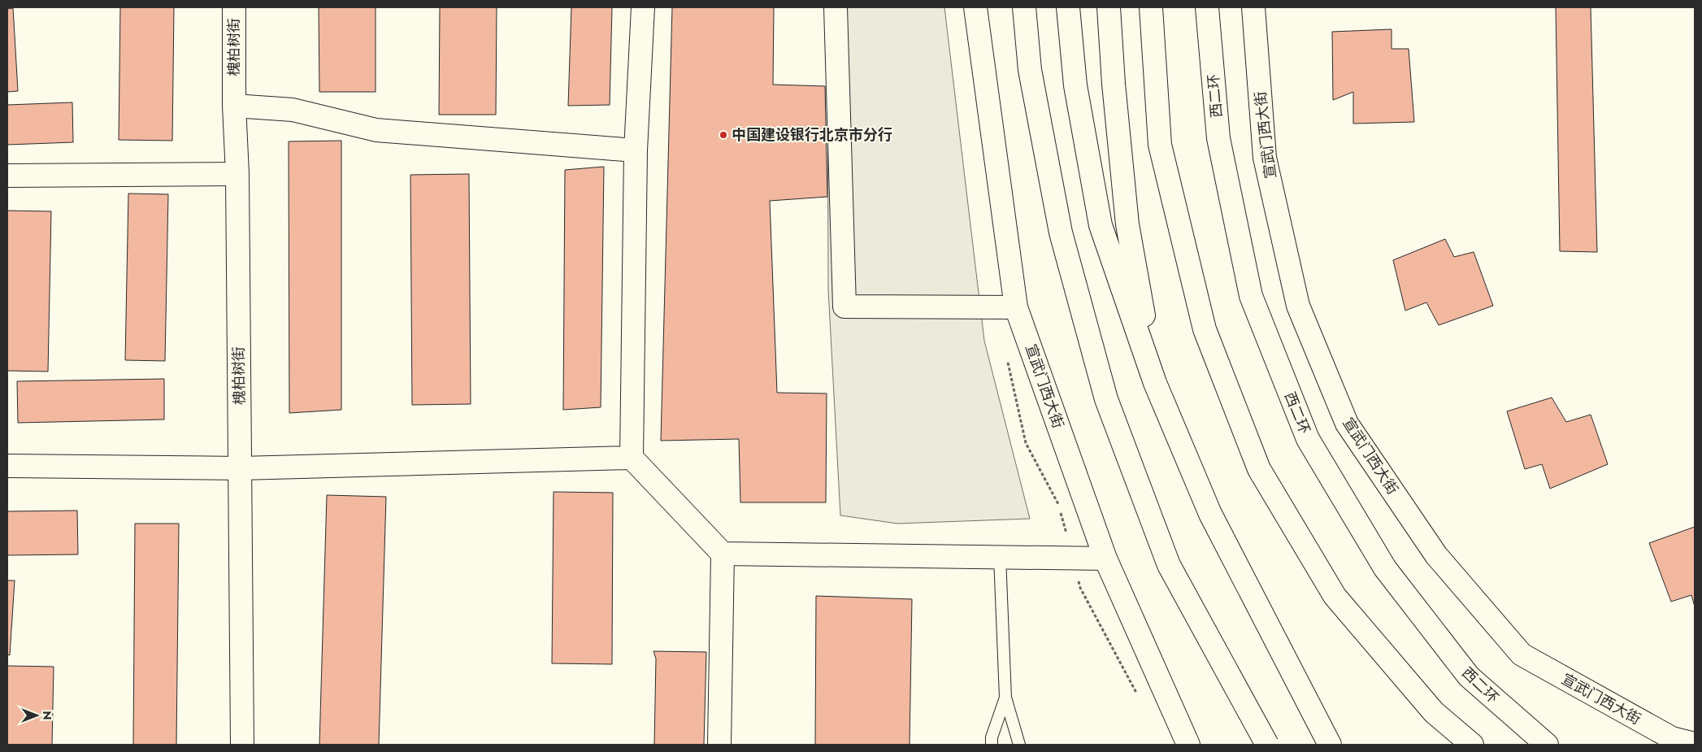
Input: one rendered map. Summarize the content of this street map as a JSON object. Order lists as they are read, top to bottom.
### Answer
{
  "streets": {
    "main road": ["槐柏树街", "西二环", "宣武门西大街"]
  },
  "places": ["中国建设银行北京市分行"],
  "north": "right"
}
